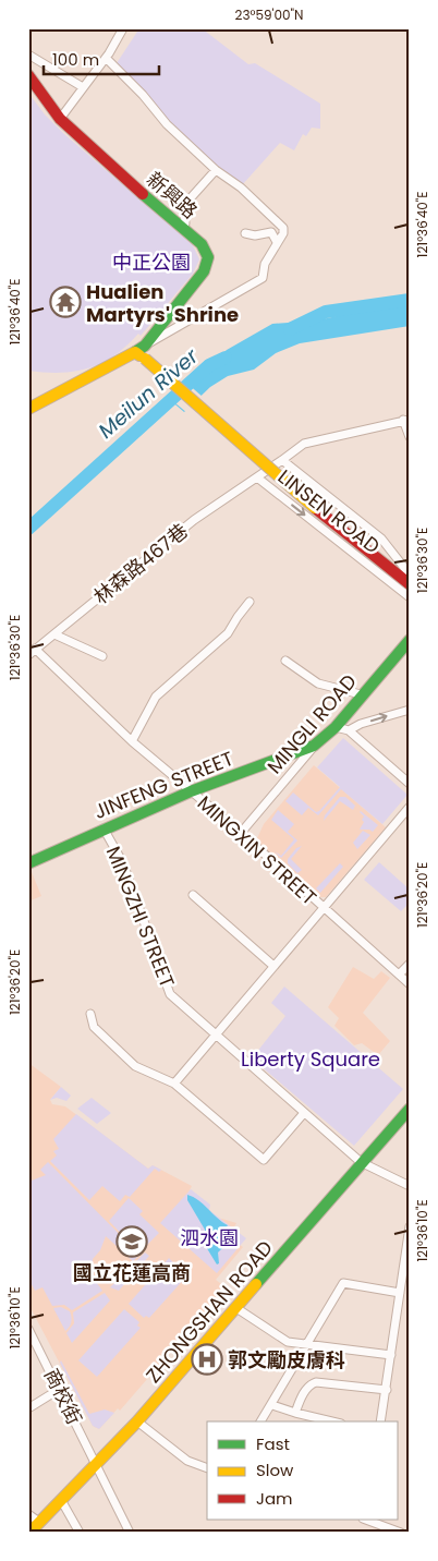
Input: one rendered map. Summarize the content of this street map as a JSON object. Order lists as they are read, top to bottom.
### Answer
{
  "streets": {
    "street": [
      "新興路",
      "LINSEN ROAD",
      "林森路467巷",
      "MINGLI ROAD",
      "JINFENG STREET",
      "MINGXIN STREET",
      "MINGZHI STREET",
      "ZHONGSHAN ROAD",
      "商校街"
    ]
  },
  "crossings": [
    ["新興路", "LINSEN ROAD"],
    ["LINSEN ROAD", "林森路467巷"],
    ["林森路467巷", "MINGXIN STREET"],
    ["MINGLI ROAD", "JINFENG STREET"],
    ["MINGLI ROAD", "MINGXIN STREET"],
    ["JINFENG STREET", "MINGXIN STREET"],
    ["JINFENG STREET", "MINGZHI STREET"],
    ["MINGZHI STREET", "ZHONGSHAN ROAD"],
    ["ZHONGSHAN ROAD", "商校街"]
  ],
  "water": ["Meilun River"],
  "parks": ["中正公園", "Liberty Square", "泗水園"],
  "places": {
    "temple": ["Hualien Martyrs' Shrine"],
    "school or university": ["國立花蓮高商"],
    "hospital": ["郭文勵皮膚科"]
  },
  "legend": ["Fast", "Slow", "Jam"],
  "scale_bar": "100 m",
  "coordinates": [
    "23°59'00\"N",
    "121°36'40\"E",
    "121°36'30\"E",
    "121°36'20\"E",
    "121°36'10\"E"
  ]
}
